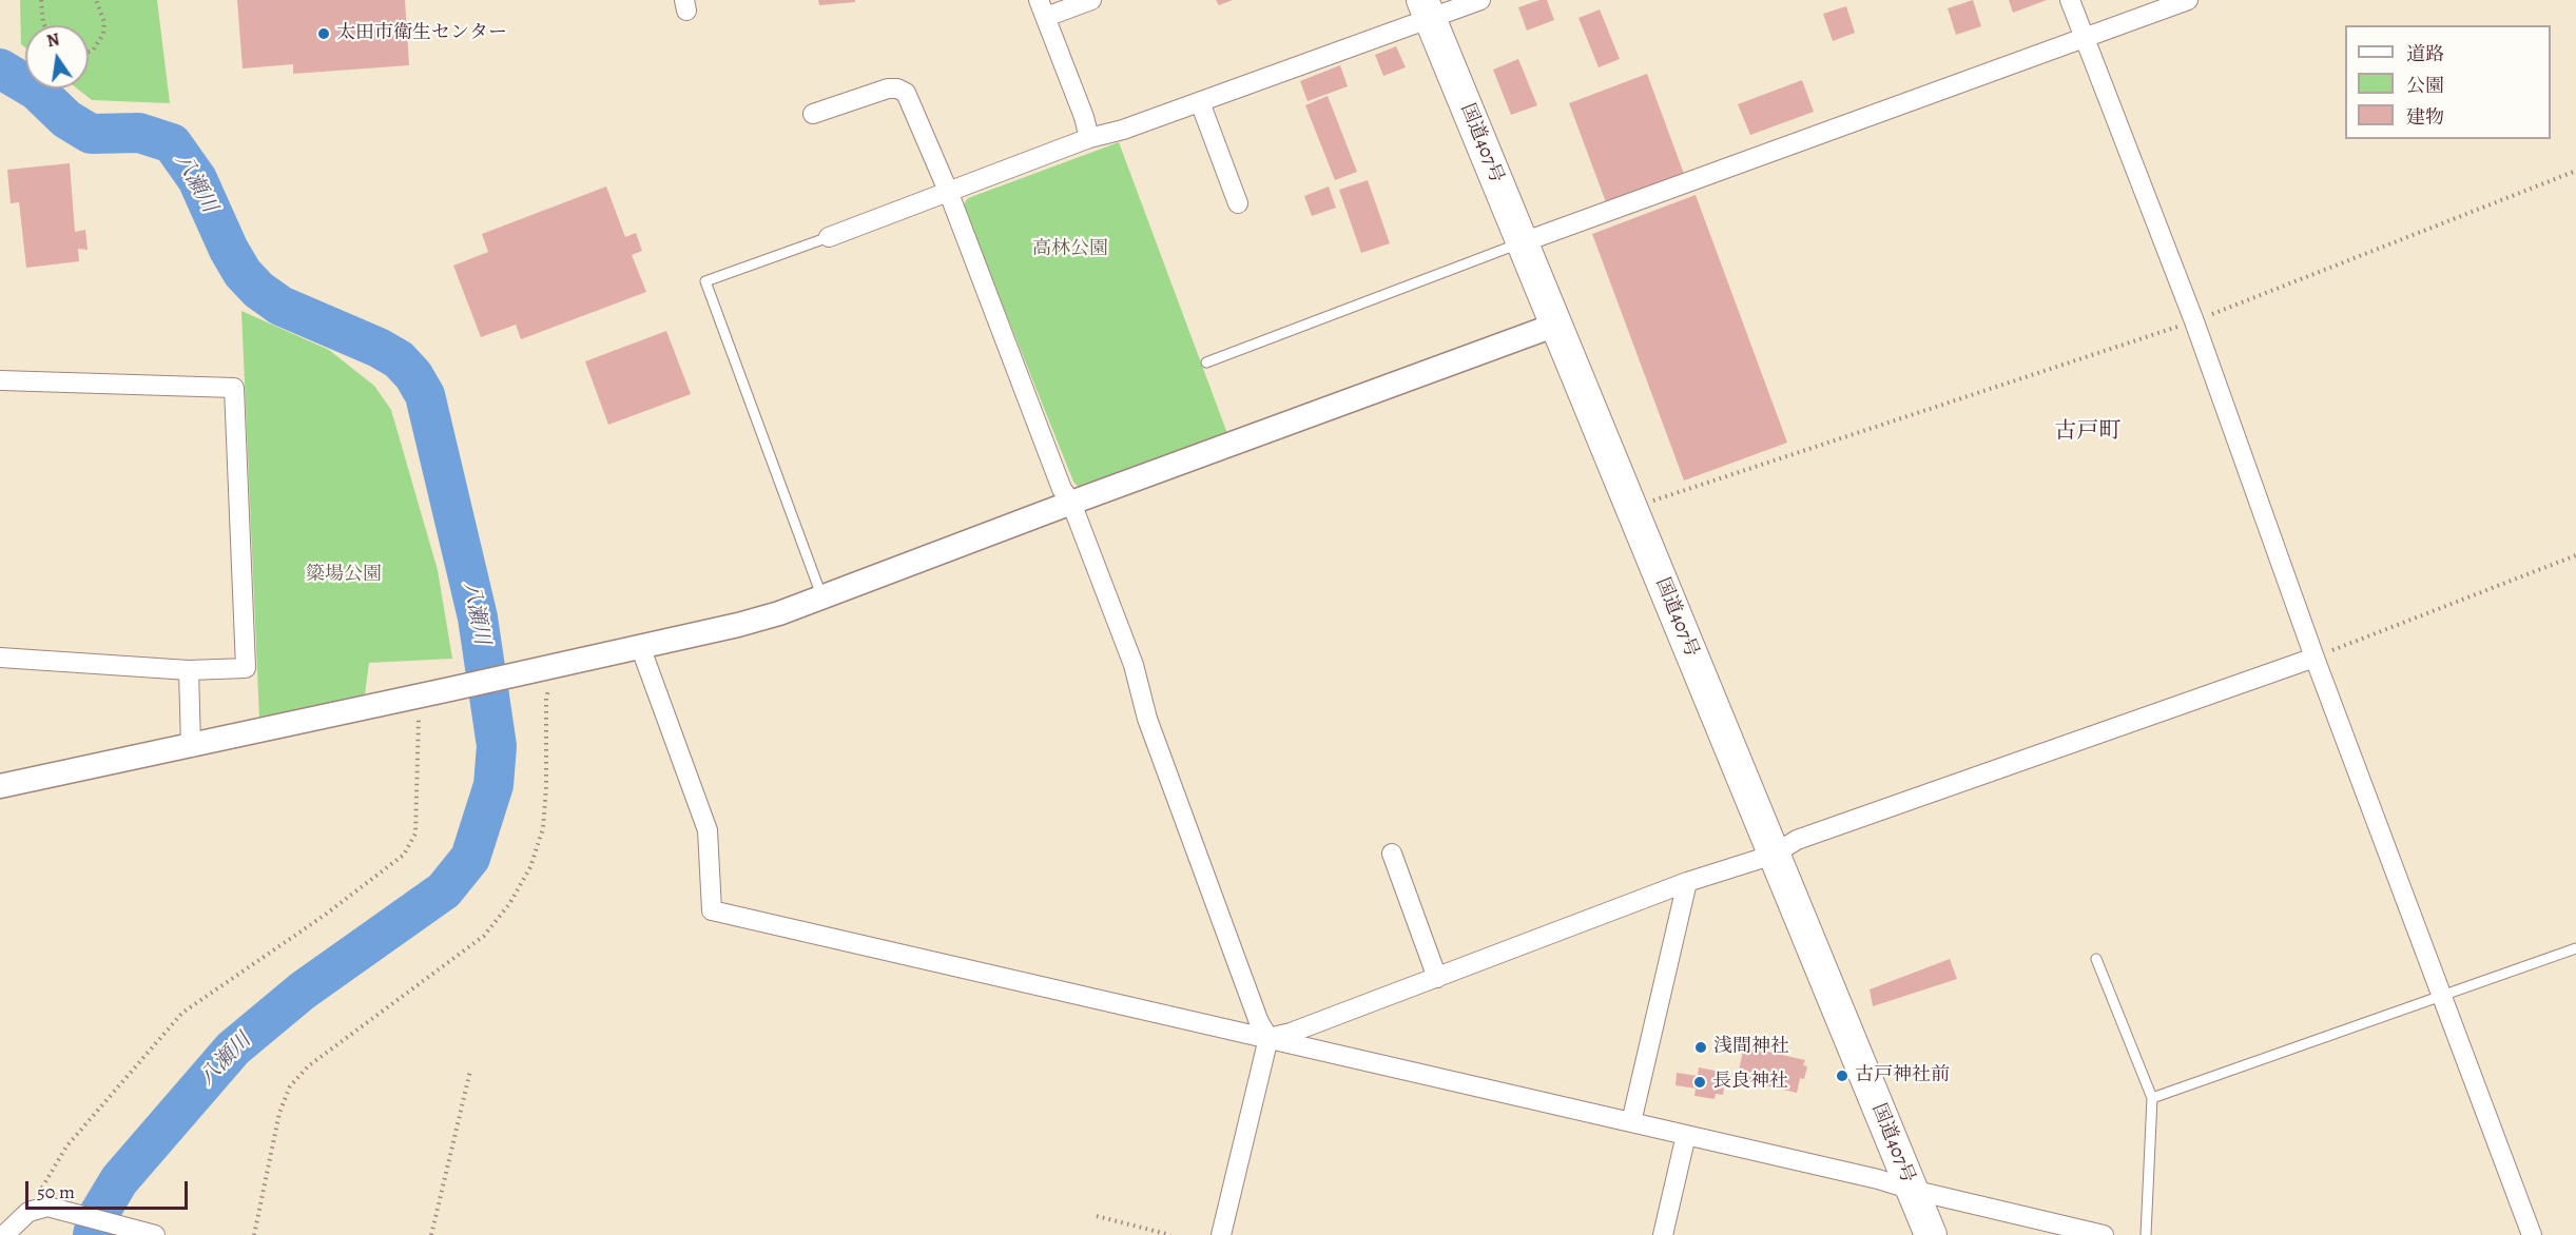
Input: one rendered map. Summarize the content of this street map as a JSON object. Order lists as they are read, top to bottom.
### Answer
{
  "streets": {
    "highway": ["国道407号"]
  },
  "districts": ["古戸町"],
  "water": ["八瀬川"],
  "parks": ["高林公園", "簗場公園"],
  "places": [
    "太田市衛生センター",
    "浅間神社",
    "古戸神社前",
    "長良神社"
  ],
  "legend": ["道路", "公園", "建物"],
  "scale_bar": "50 m",
  "north": "top"
}
